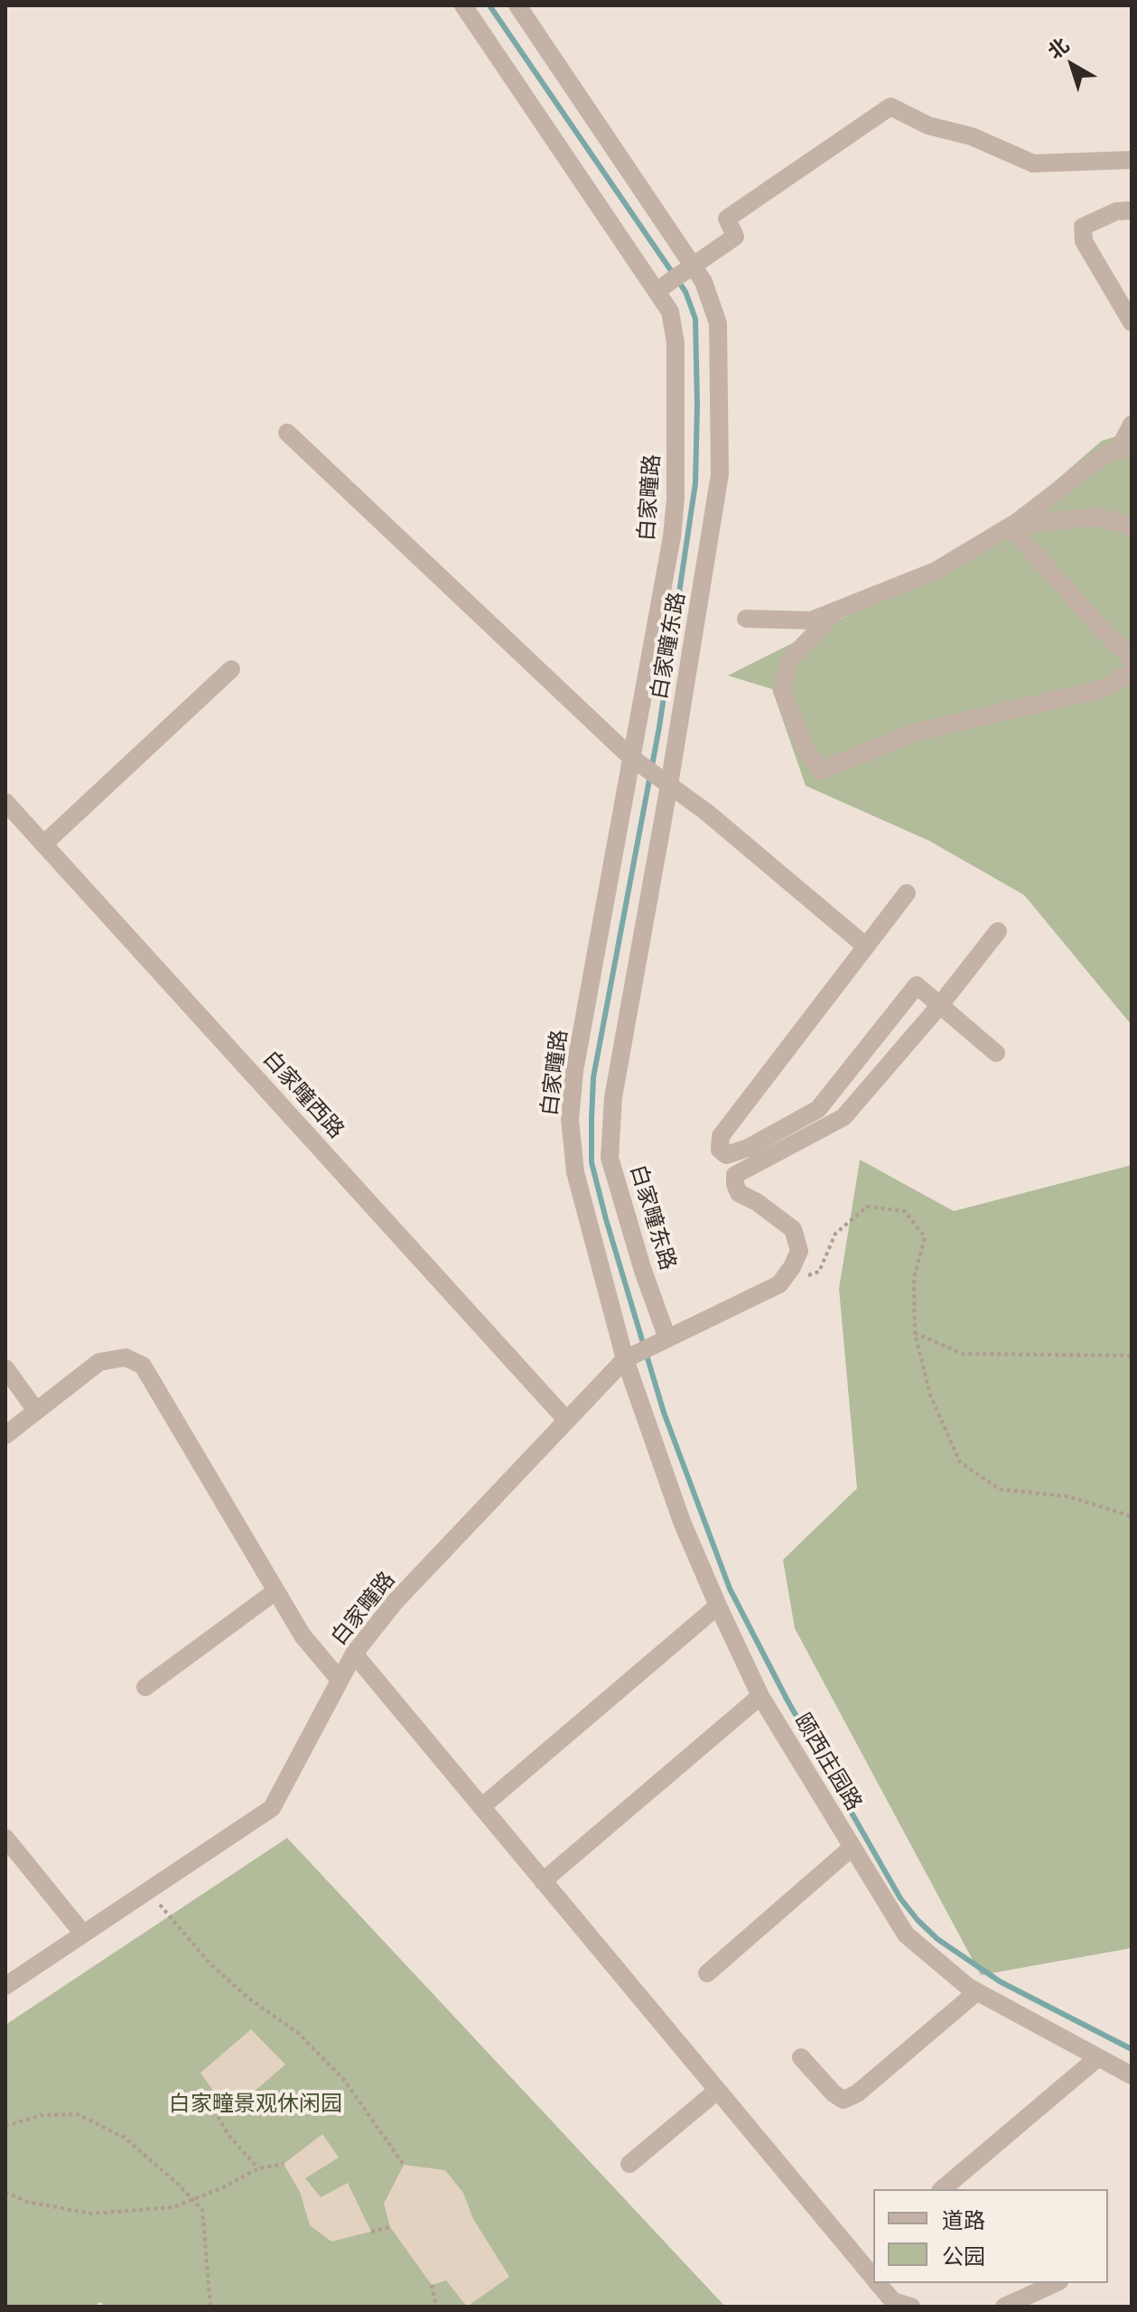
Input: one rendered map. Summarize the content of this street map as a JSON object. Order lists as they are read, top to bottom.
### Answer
{
  "streets": {
    "street": [
      "白家疃路",
      "白家疃东路",
      "白家疃西路",
      "颐西庄园路"
    ]
  },
  "crossings": [
    ["白家疃路", "白家疃东路"],
    ["白家疃路", "白家疃西路"],
    ["白家疃路", "颐西庄园路"],
    ["白家疃东路", "颐西庄园路"]
  ],
  "parks": ["白家疃景观休闲园"],
  "legend": ["道路", "公园"],
  "north": "top left"
}
